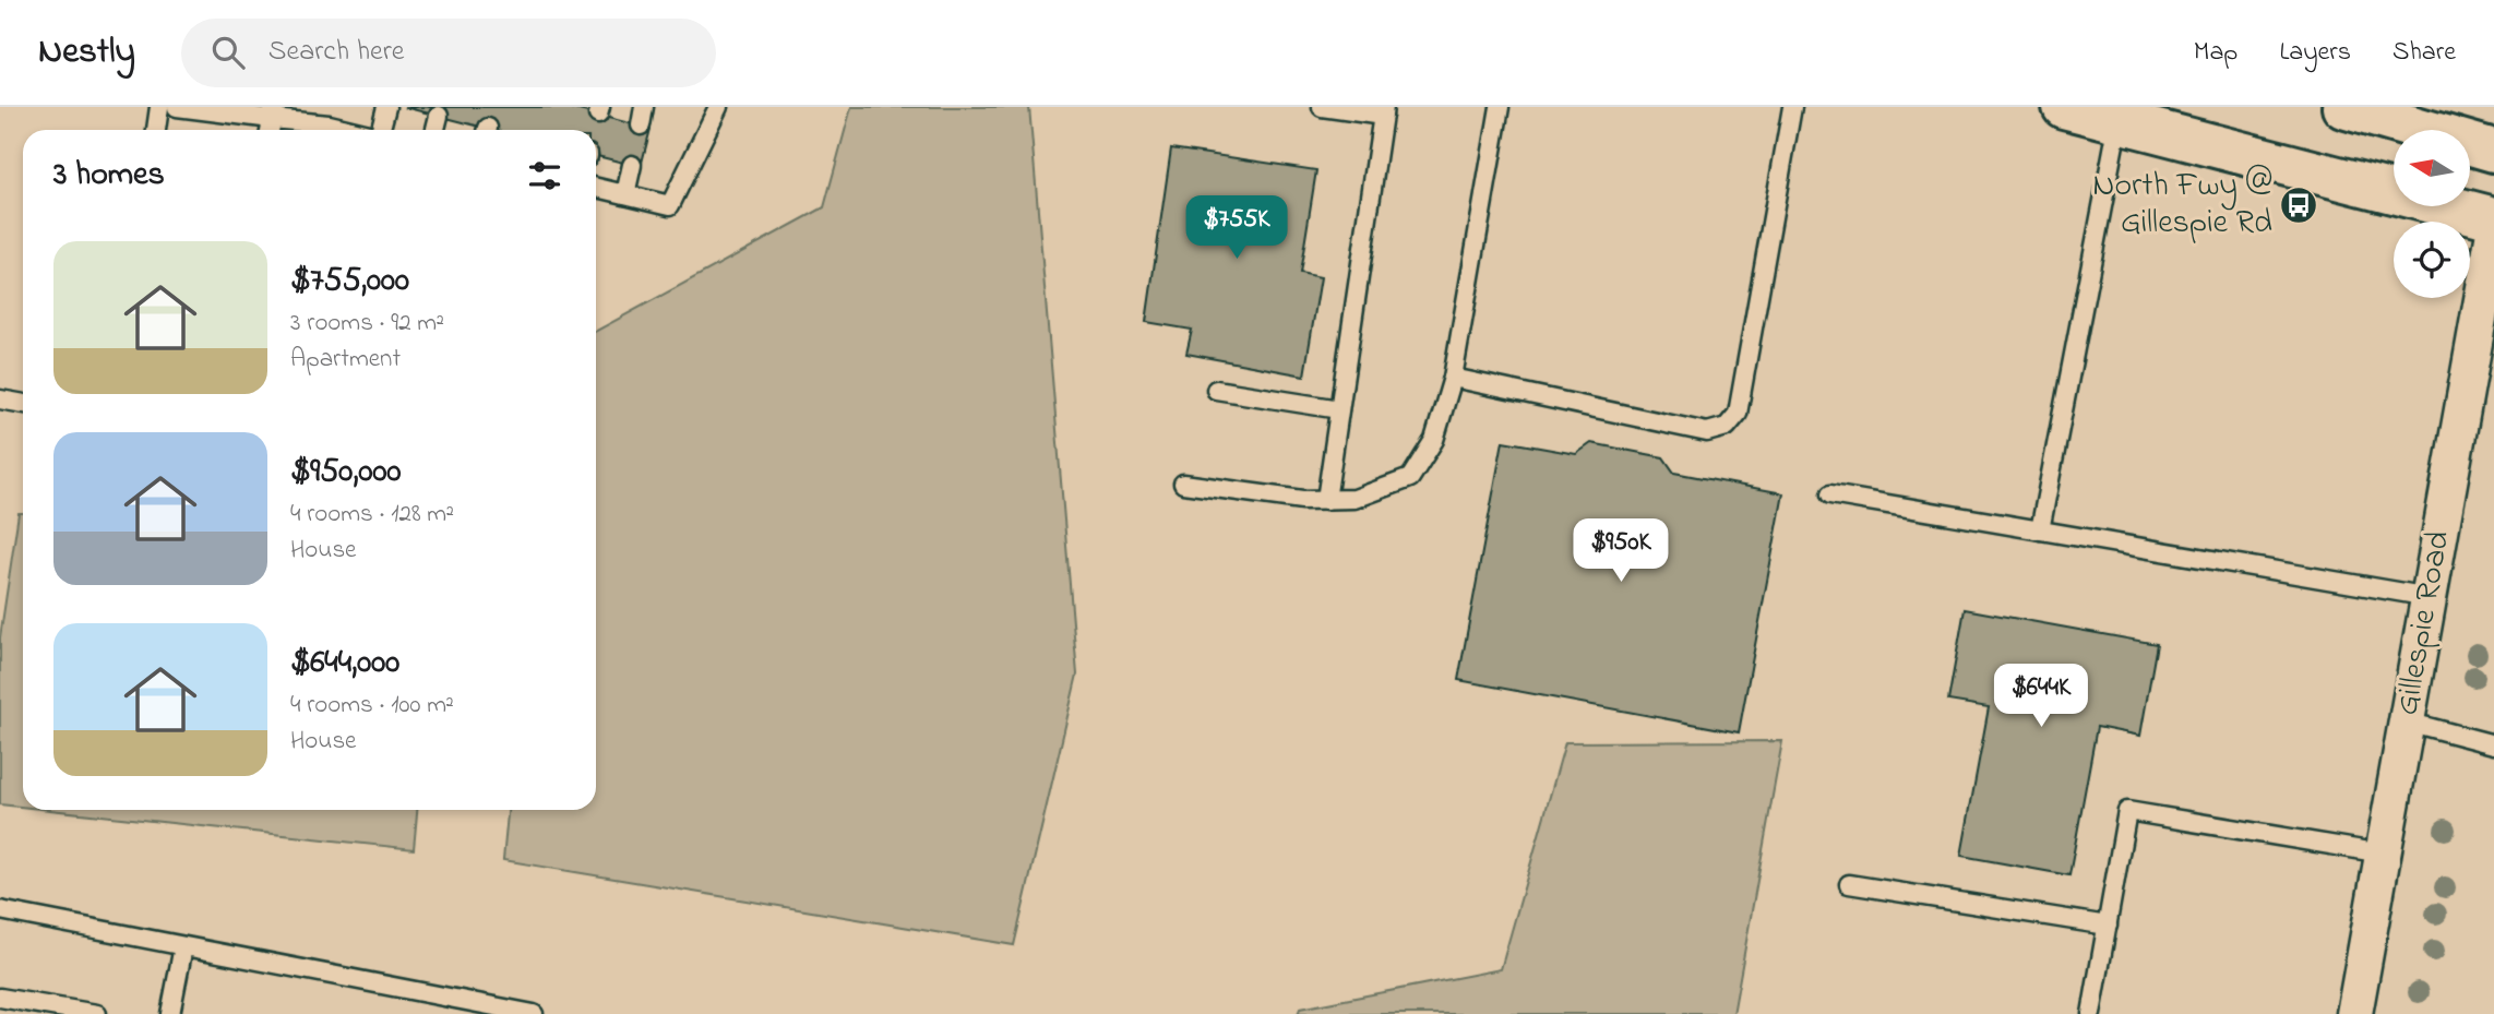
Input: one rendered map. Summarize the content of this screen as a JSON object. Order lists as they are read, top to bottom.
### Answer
{
  "streets": {
    "street": ["Gillespie Road"]
  },
  "places": {
    "bus stop": ["North Fwy @ Gillespie Rd"]
  },
  "north": "left",
  "page": {
    "header": "Nestly",
    "search": "Search here",
    "nav": ["Map", "Layers", "Share"],
    "heading": "3 homes",
    "price": ["$755K", "$950K", "$644K"],
    "list": [
      {
        "name": "$755,000",
        "note": "3 rooms · 92 m² · Apartment"
      },
      {
        "name": "$950,000",
        "note": "4 rooms · 128 m² · House"
      },
      {
        "name": "$644,000",
        "note": "4 rooms · 100 m² · House"
      }
    ]
  }
}
